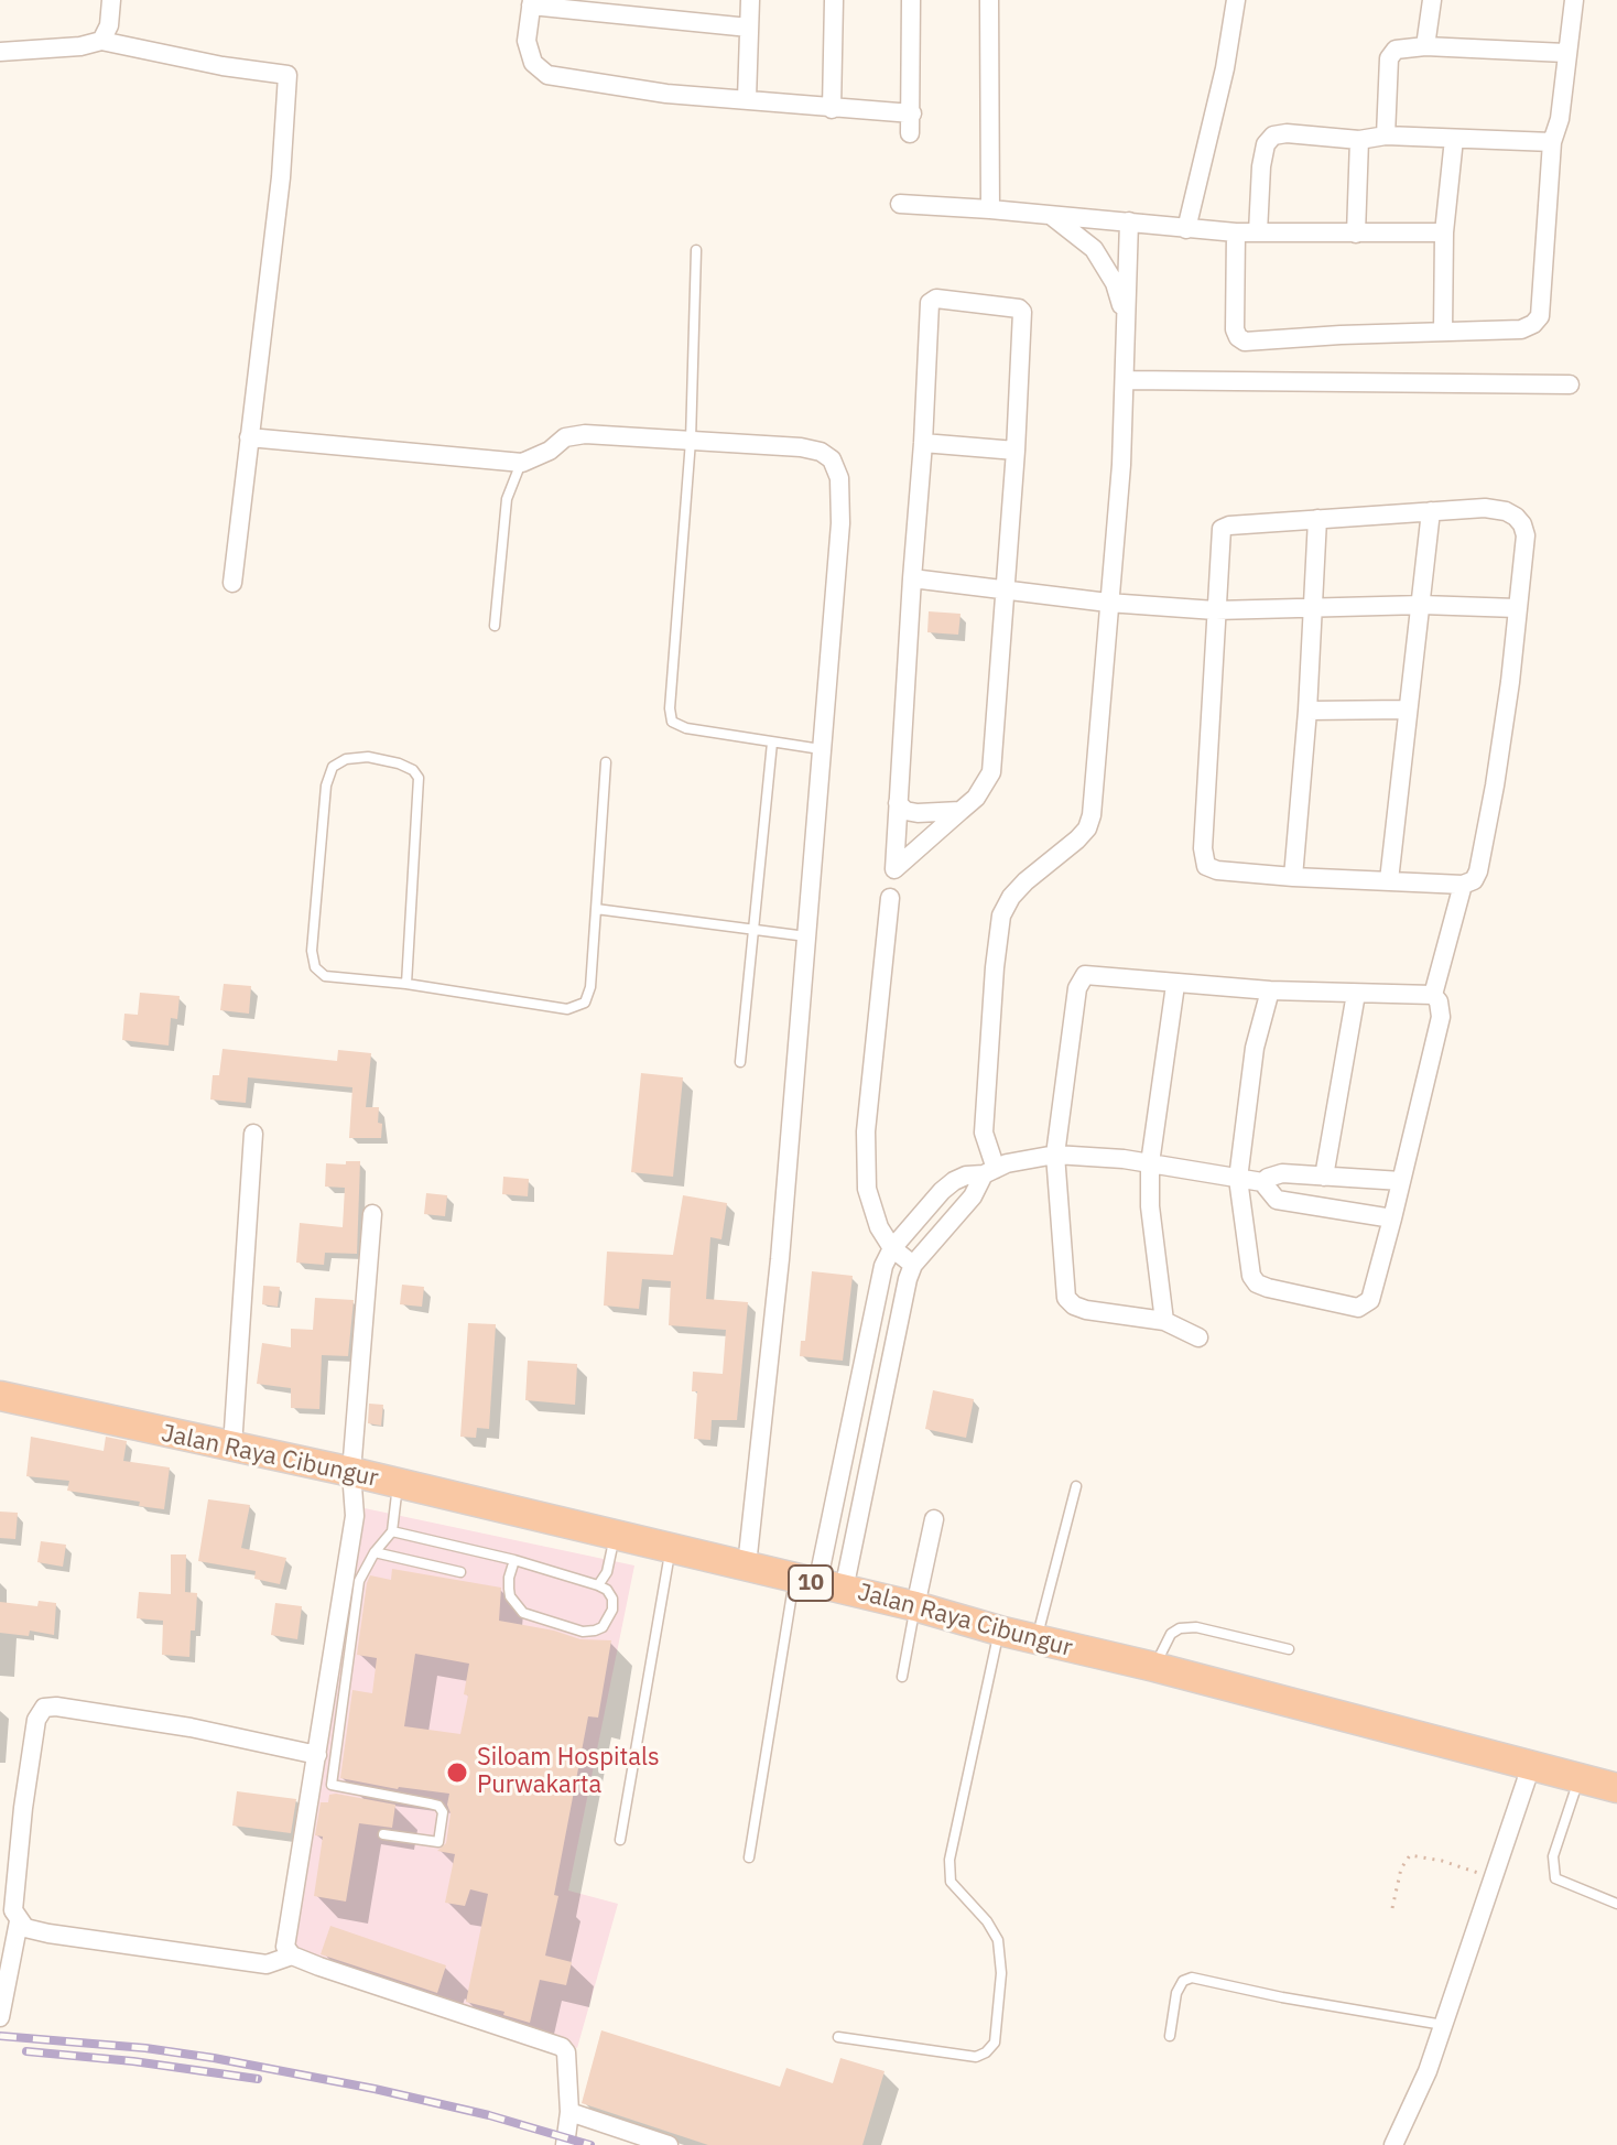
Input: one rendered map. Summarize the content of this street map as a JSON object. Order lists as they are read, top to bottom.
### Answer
{
  "streets": {
    "highway": ["Jalan Raya Cibungur", "10"]
  },
  "places": ["Siloam Hospitals Purwakarta"]
}
